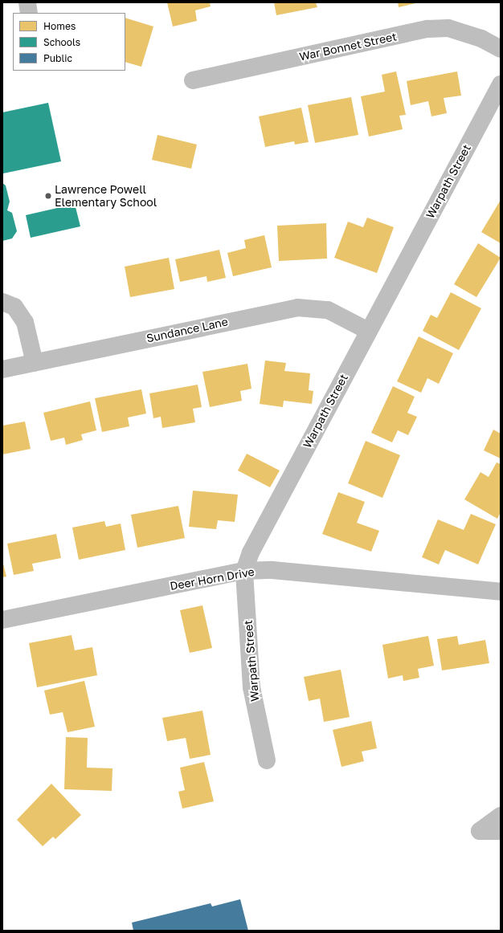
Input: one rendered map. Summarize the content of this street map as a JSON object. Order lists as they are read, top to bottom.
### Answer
{
  "streets": {
    "street": [
      "War Bonnet Street",
      "Warpath Street",
      "Sundance Lane",
      "Deer Horn Drive"
    ]
  },
  "crossings": [
    ["Warpath Street", "Sundance Lane"],
    ["Warpath Street", "Deer Horn Drive"]
  ],
  "places": ["Lawrence Powell Elementary School"],
  "legend": ["Homes", "Schools", "Public"]
}
